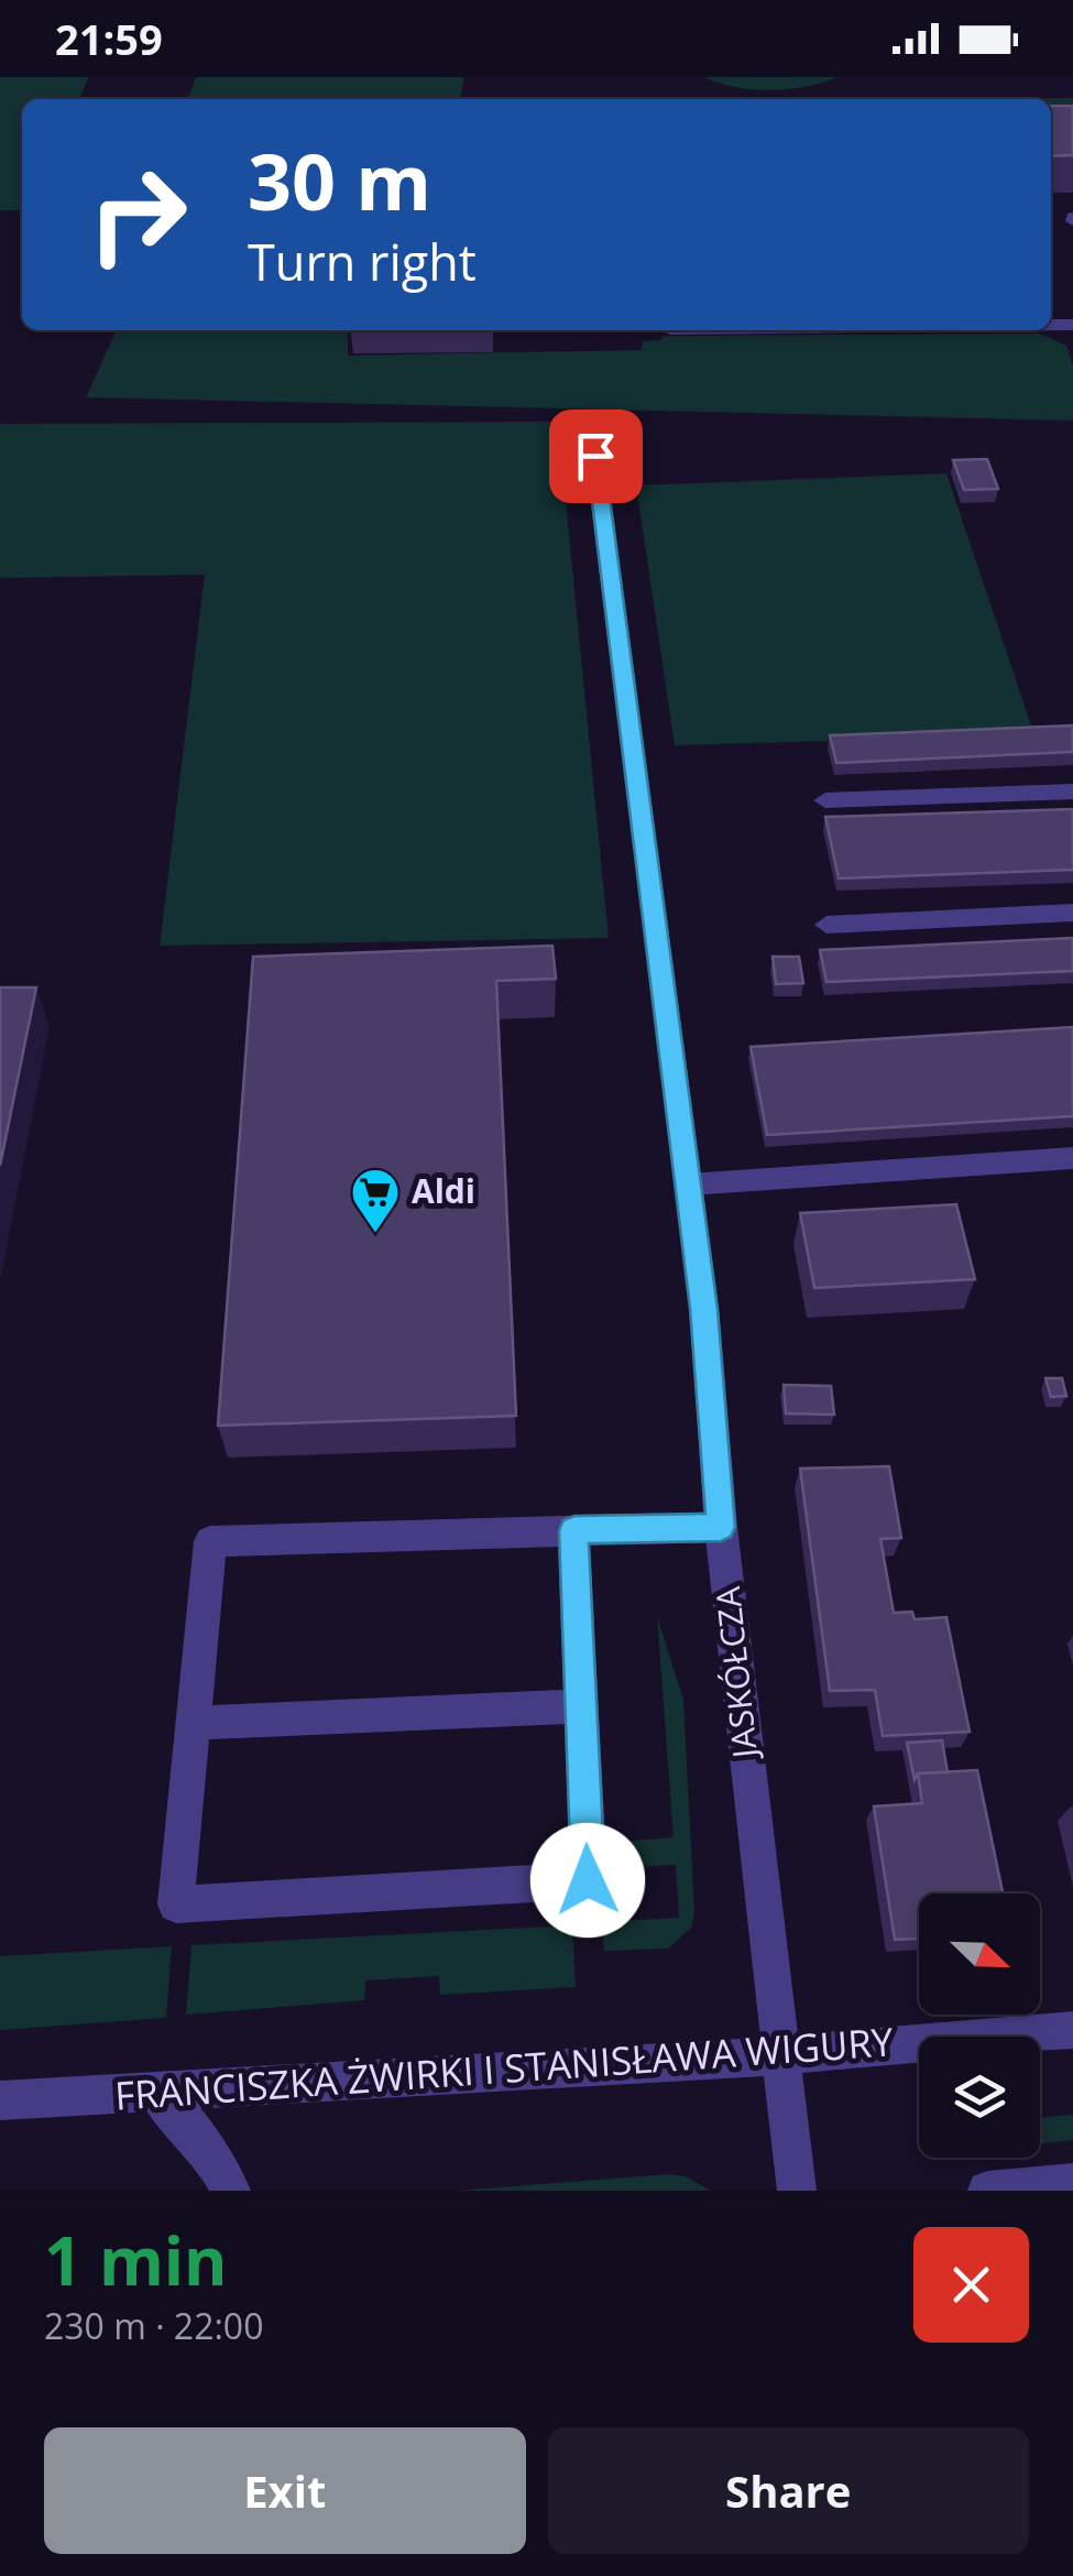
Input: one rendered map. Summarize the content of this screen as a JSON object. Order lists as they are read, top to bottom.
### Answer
{
  "streets": {
    "street": ["JASKÓŁCZA", "FRANCISZKA ŻWIRKI I STANISŁAWA WIGURY"]
  },
  "crossings": [
    ["JASKÓŁCZA", "FRANCISZKA ŻWIRKI I STANISŁAWA WIGURY"]
  ],
  "places": {
    "supermarket": ["Aldi"]
  },
  "north": "bottom right",
  "page": {
    "status": "21:59",
    "turn": ["30 m", "Turn right"],
    "heading": ["1 min", "230 m · 22:00"],
    "buttons": ["Exit", "Share"]
  }
}
